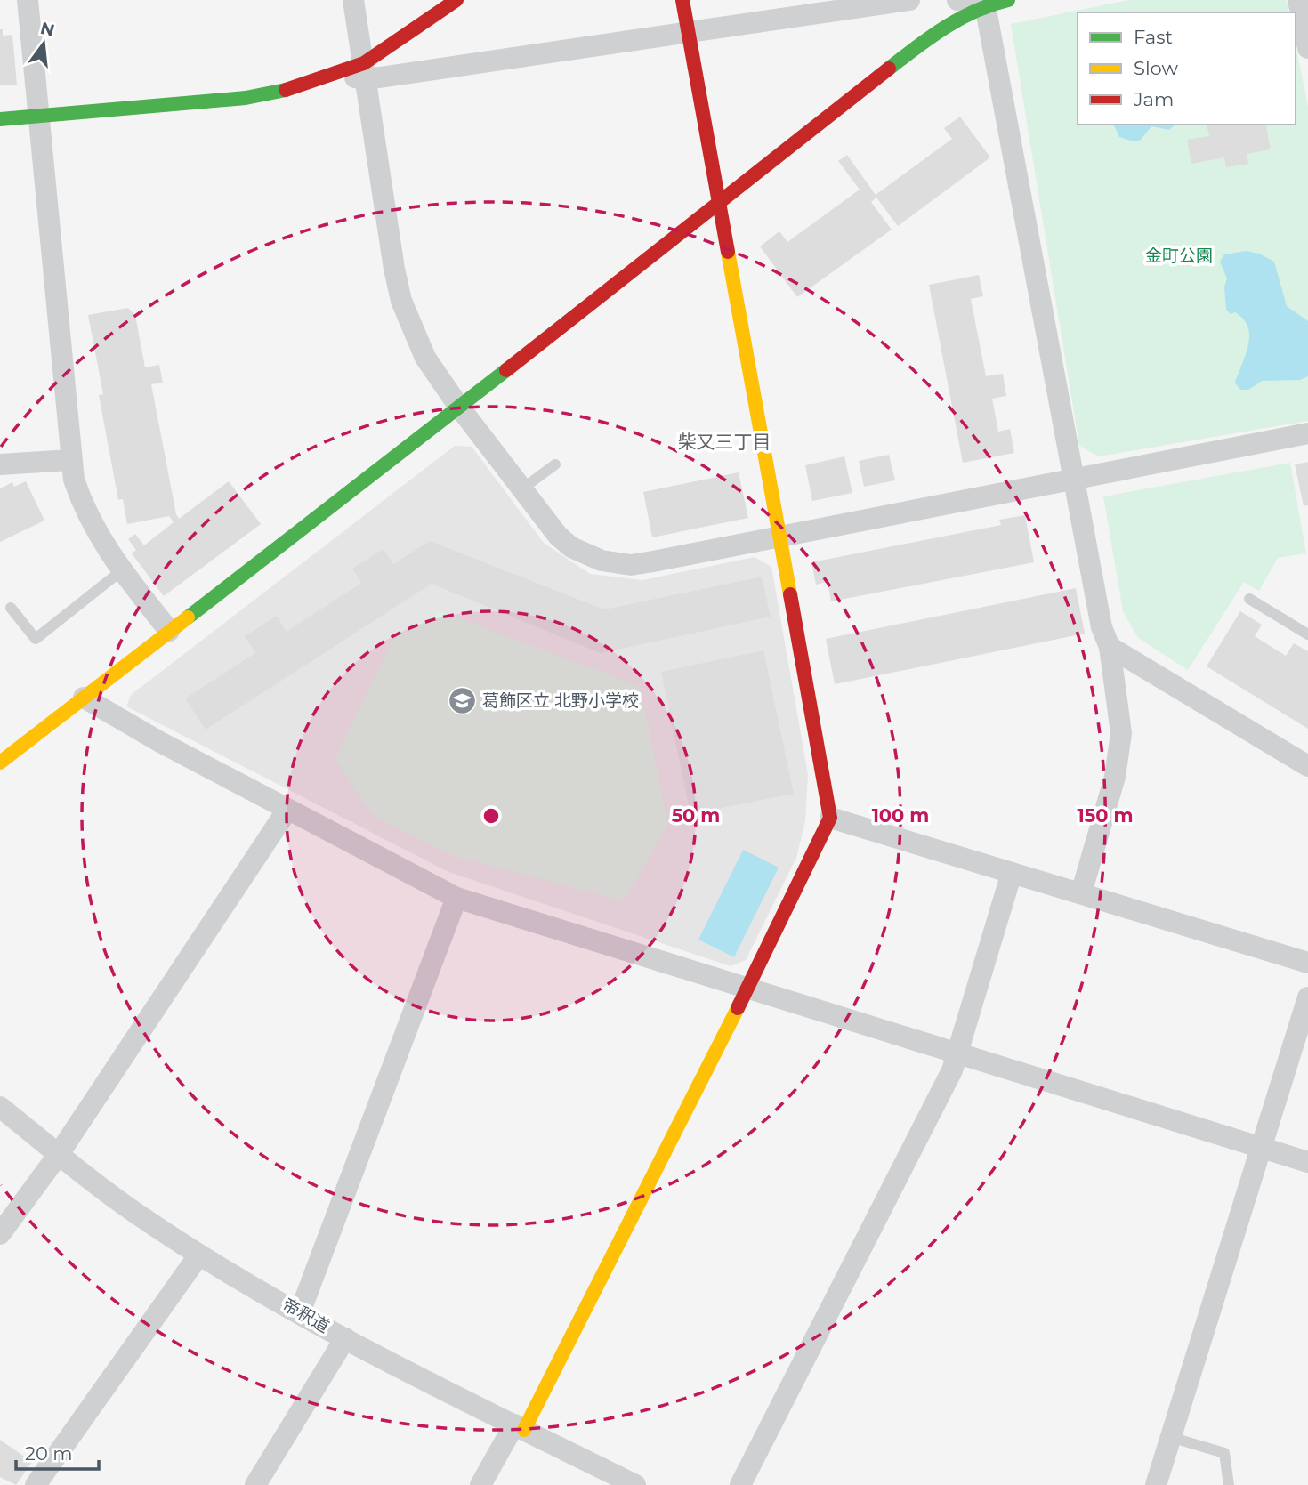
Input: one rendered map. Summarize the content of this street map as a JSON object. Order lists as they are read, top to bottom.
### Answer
{
  "streets": {
    "street": ["帝釈道"]
  },
  "districts": ["柴又三丁目"],
  "parks": ["金町公園"],
  "places": {
    "school or university": ["葛飾区立 北野小学校"]
  },
  "legend": ["Fast", "Slow", "Jam"],
  "scale_bar": "20 m",
  "north": "top",
  "rings": ["50 m", "100 m", "150 m"]
}
